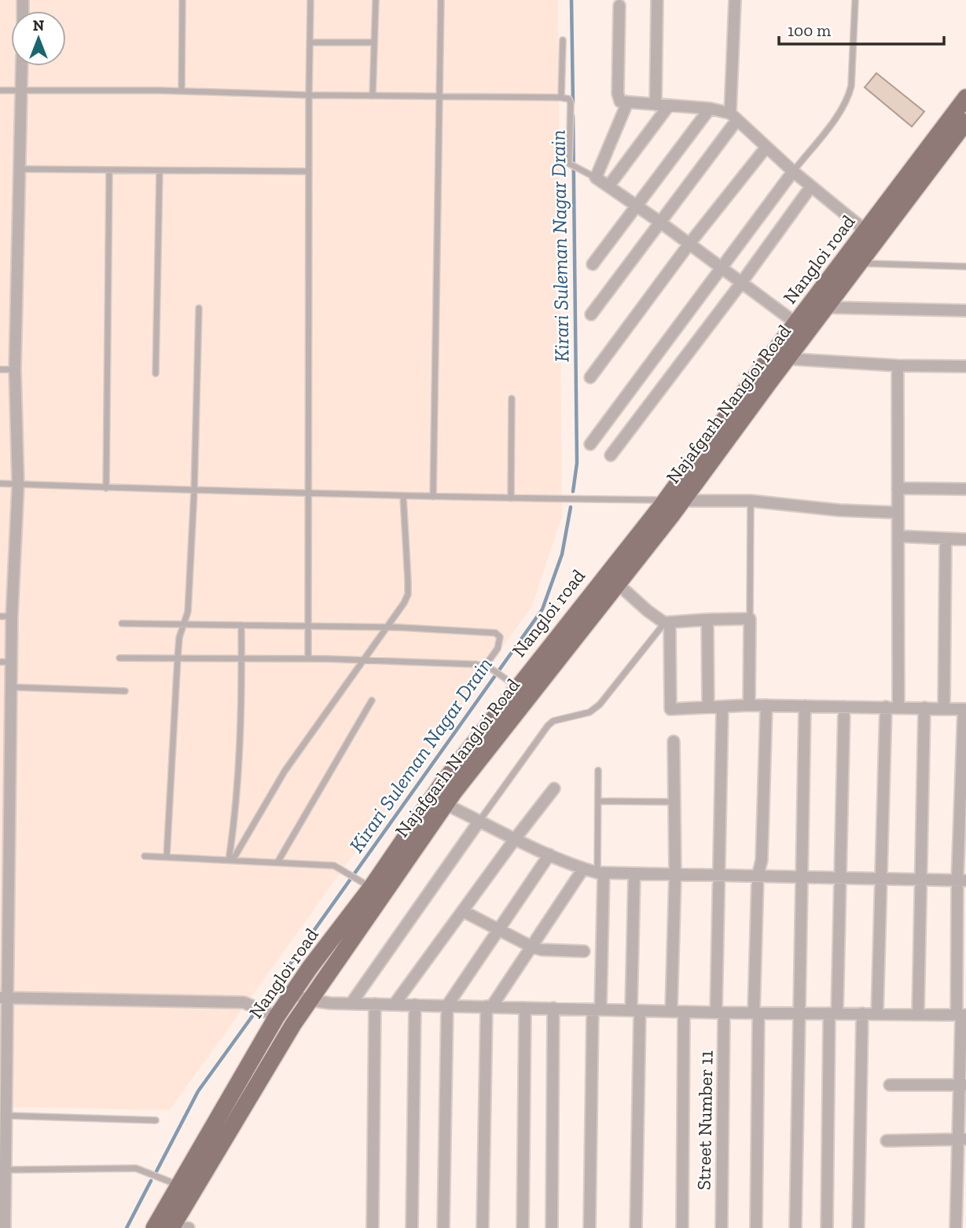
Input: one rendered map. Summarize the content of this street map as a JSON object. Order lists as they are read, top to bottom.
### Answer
{
  "streets": {
    "main road": ["Nangloi road", "Najafgarh Nangloi Road"],
    "street": ["Street Number 11"]
  },
  "crossings": [
    ["Nangloi road", "Najafgarh Nangloi Road"]
  ],
  "water": ["Kirari Suleman Nagar Drain"],
  "scale_bar": "100 m",
  "north": "top"
}
